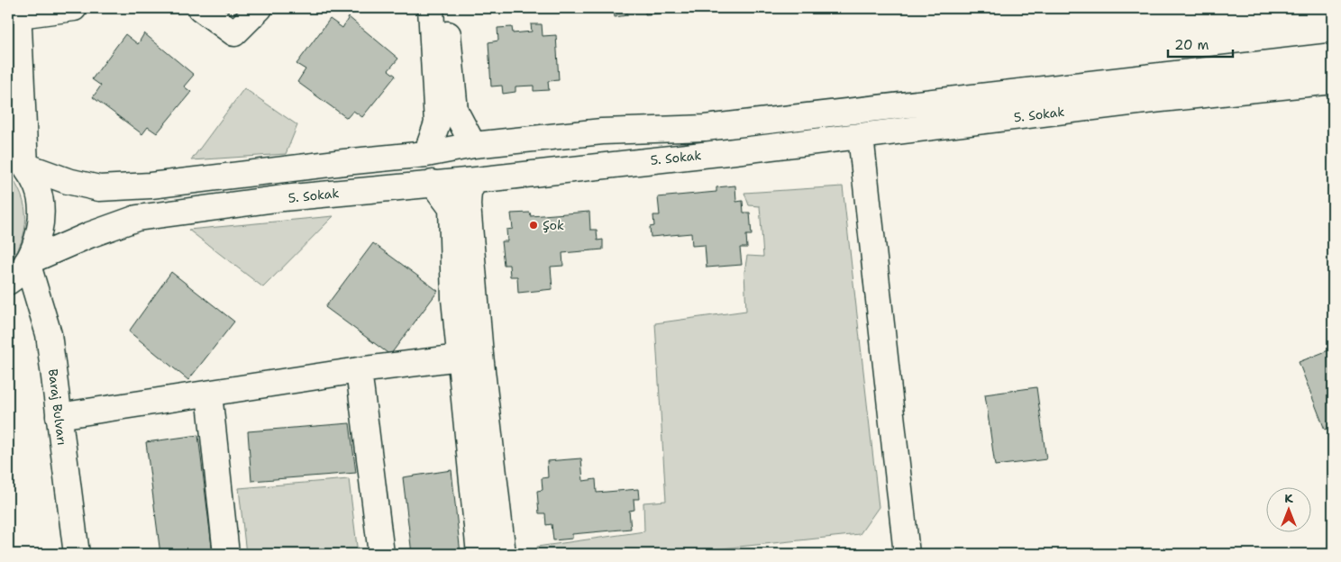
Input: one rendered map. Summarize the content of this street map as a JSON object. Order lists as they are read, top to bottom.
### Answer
{
  "streets": {
    "street": ["5. Sokak", "Baraj Bulvarı"]
  },
  "crossings": [
    ["5. Sokak", "Baraj Bulvarı"]
  ],
  "places": ["Şok"],
  "scale_bar": "20 m",
  "north": "top"
}
